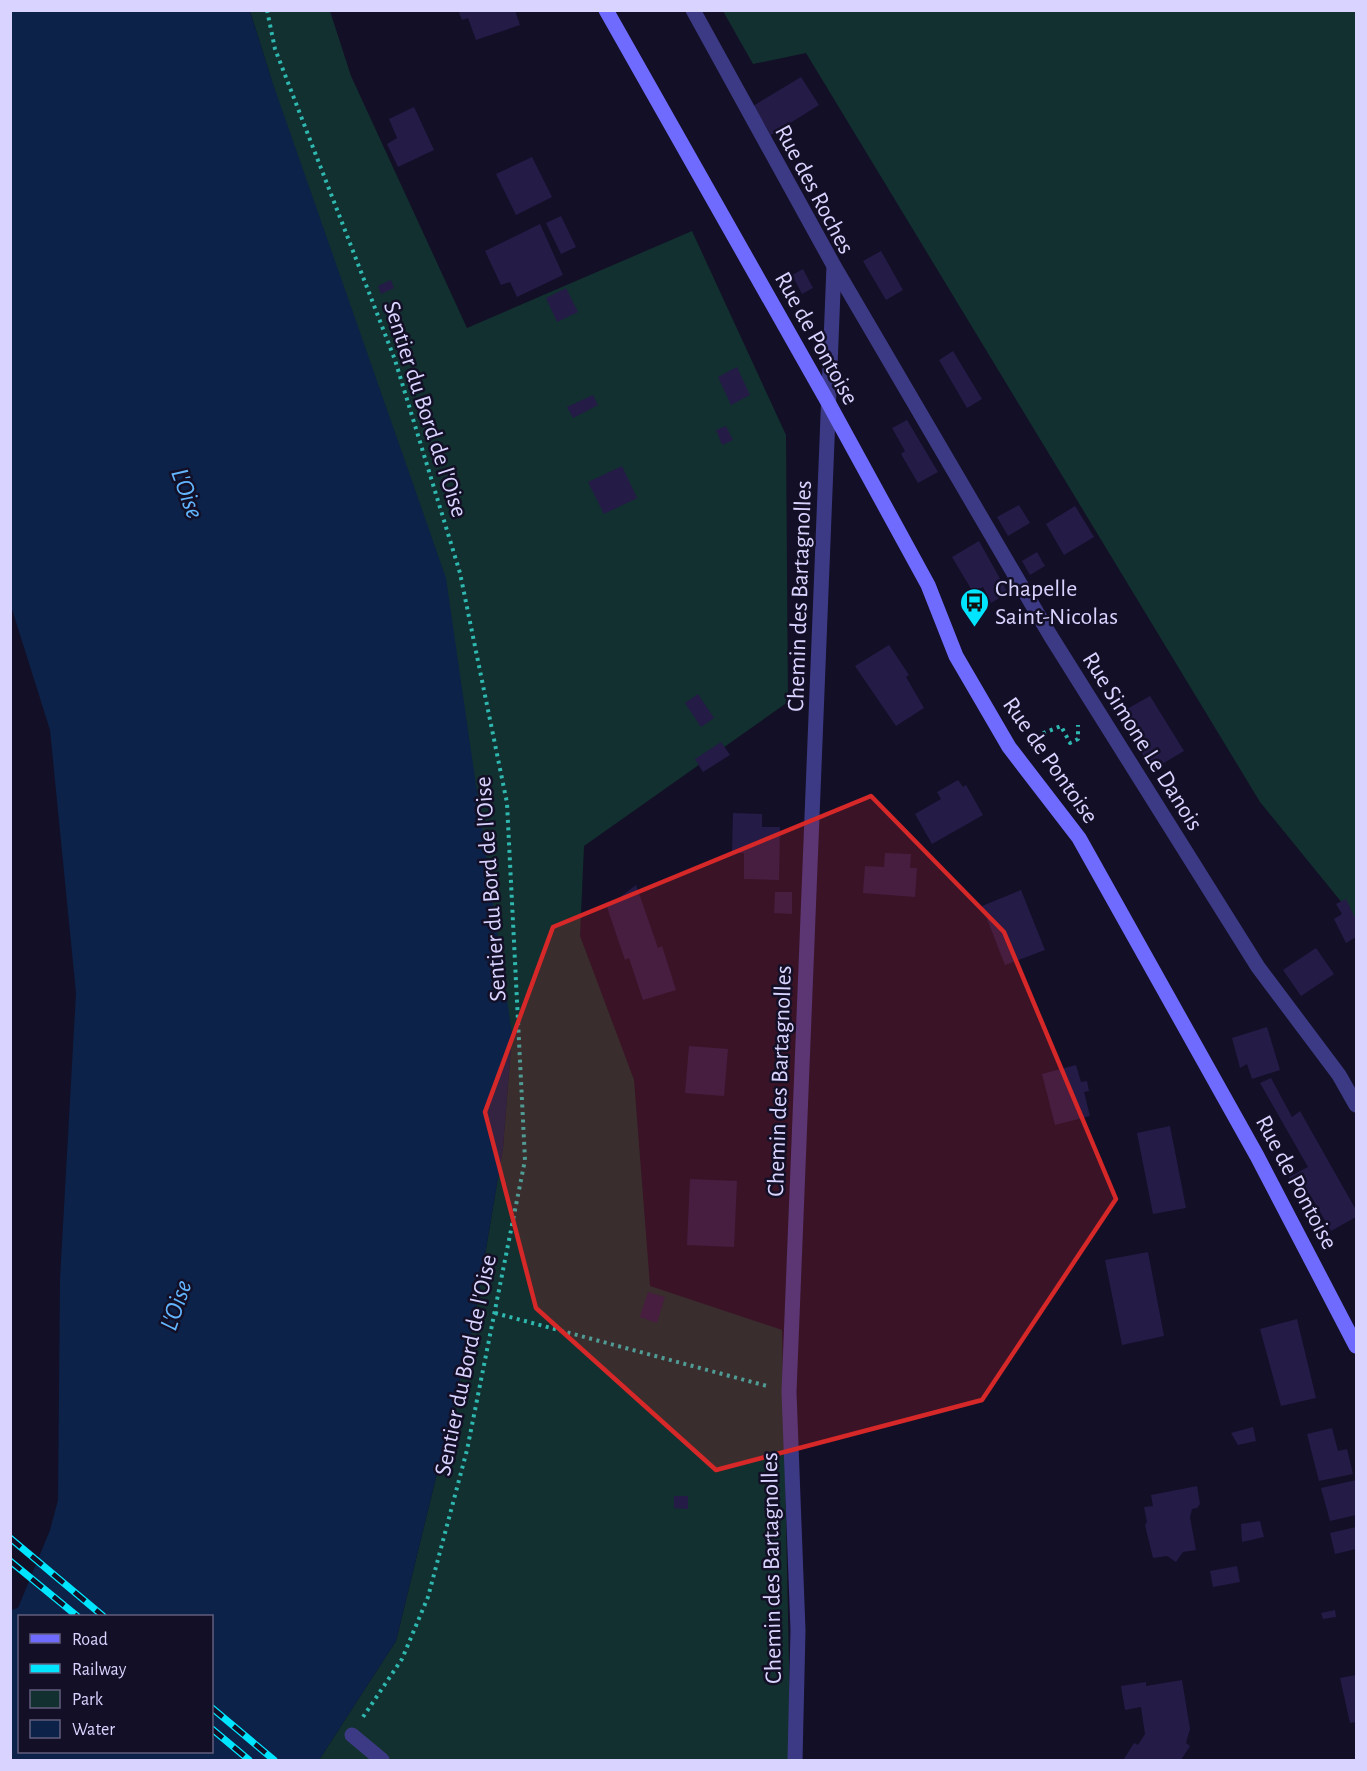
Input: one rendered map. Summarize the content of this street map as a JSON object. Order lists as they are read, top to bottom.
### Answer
{
  "streets": {
    "main road": ["Rue de Pontoise"],
    "street": ["Rue des Roches", "Chemin des Bartagnolles", "Rue Simone Le Danois"],
    "path": ["Sentier du Bord de l'Oise"]
  },
  "crossings": [
    ["Rue des Roches", "Rue de Pontoise"],
    ["Rue des Roches", "Chemin des Bartagnolles"],
    ["Rue des Roches", "Rue Simone Le Danois"],
    ["Rue de Pontoise", "Chemin des Bartagnolles"]
  ],
  "water": ["L'Oise"],
  "places": {
    "bus stop": ["Chapelle Saint-Nicolas"]
  },
  "legend": [
    "Road",
    "Railway",
    "Park",
    "Water"
  ]
}
